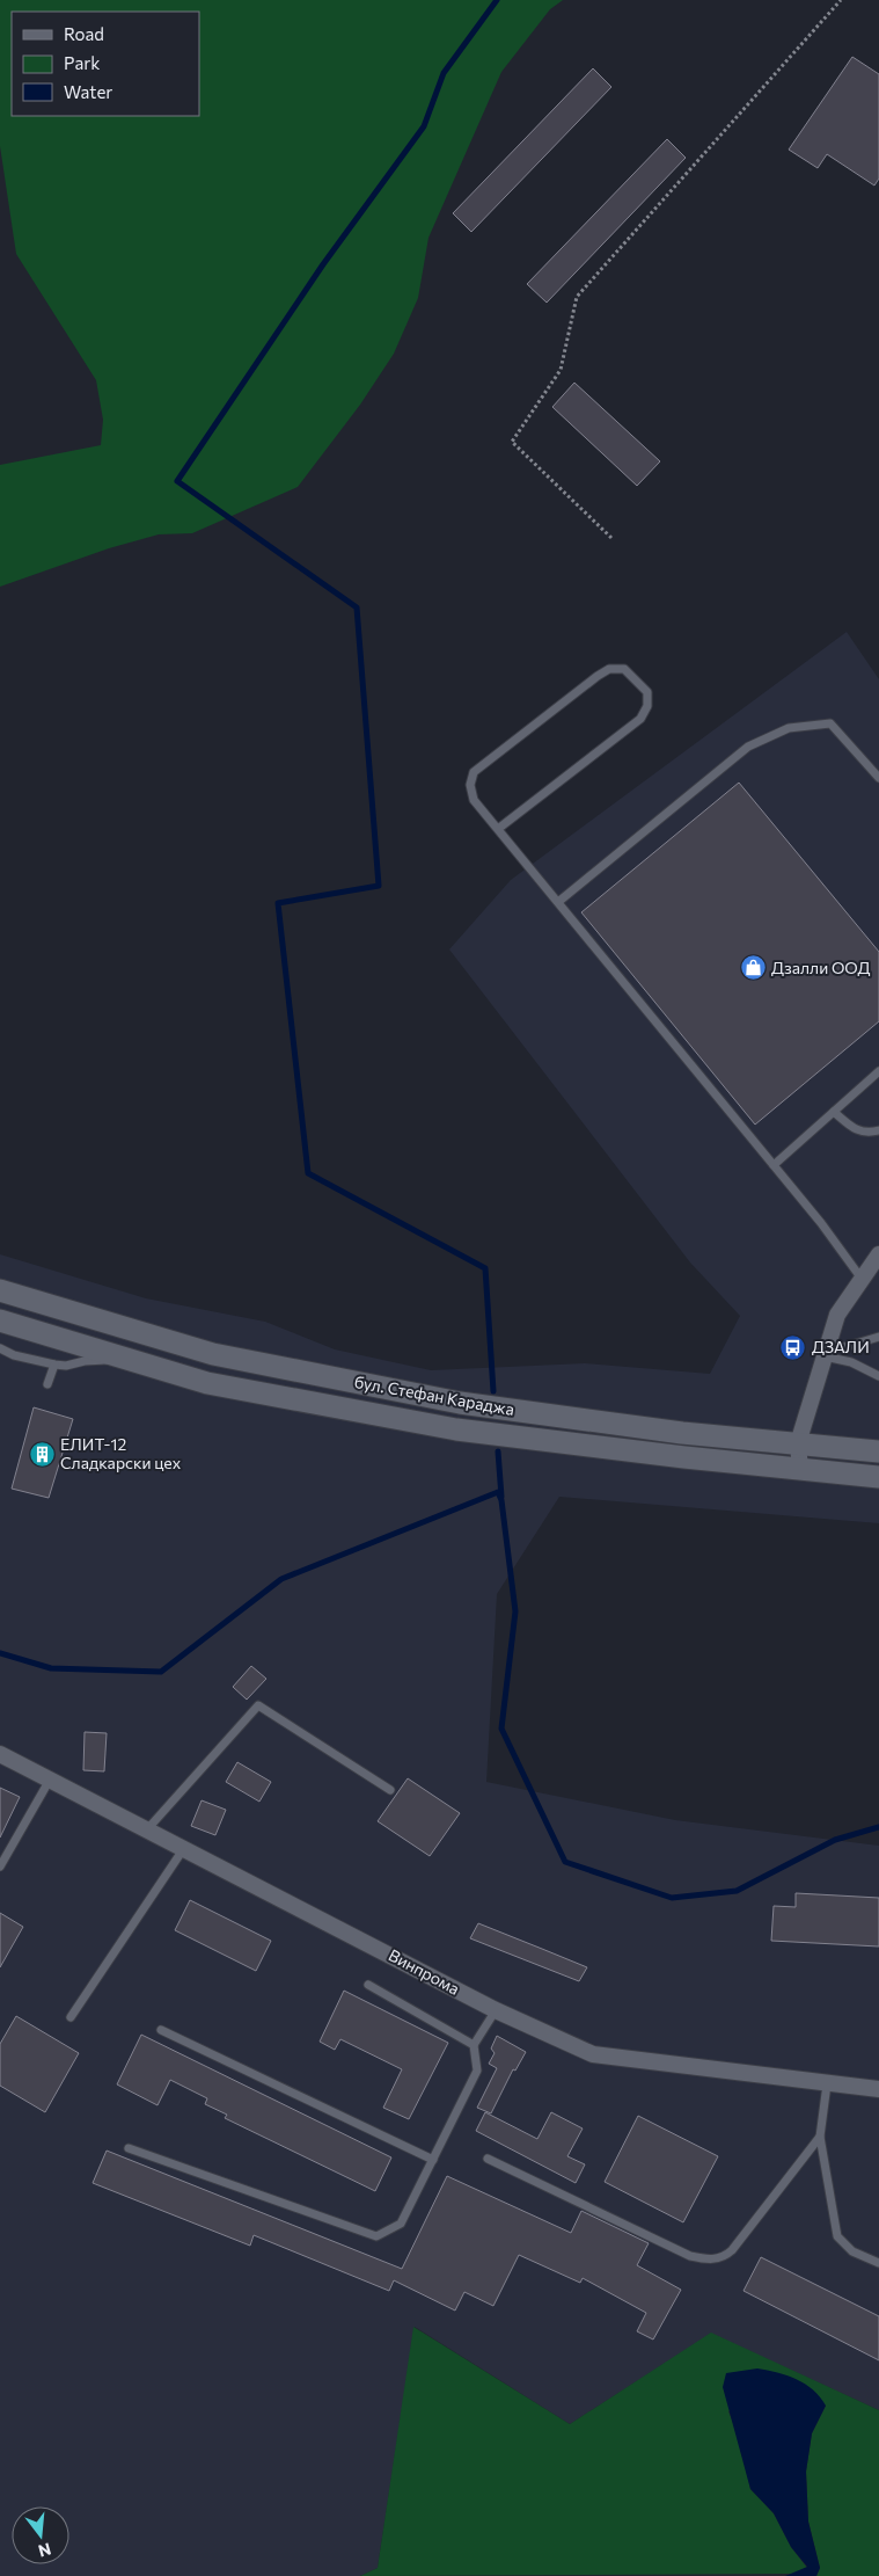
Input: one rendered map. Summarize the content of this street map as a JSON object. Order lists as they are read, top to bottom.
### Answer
{
  "streets": {
    "main road": ["бул. Стефан Караджа"],
    "street": ["Винпрома"]
  },
  "places": {
    "shop": ["Дзалли ООД"],
    "bus stop": ["ДЗАЛИ"],
    "building": ["ЕЛИТ-12 Сладкарски цех"]
  },
  "legend": ["Road", "Park", "Water"],
  "north": "bottom"
}
